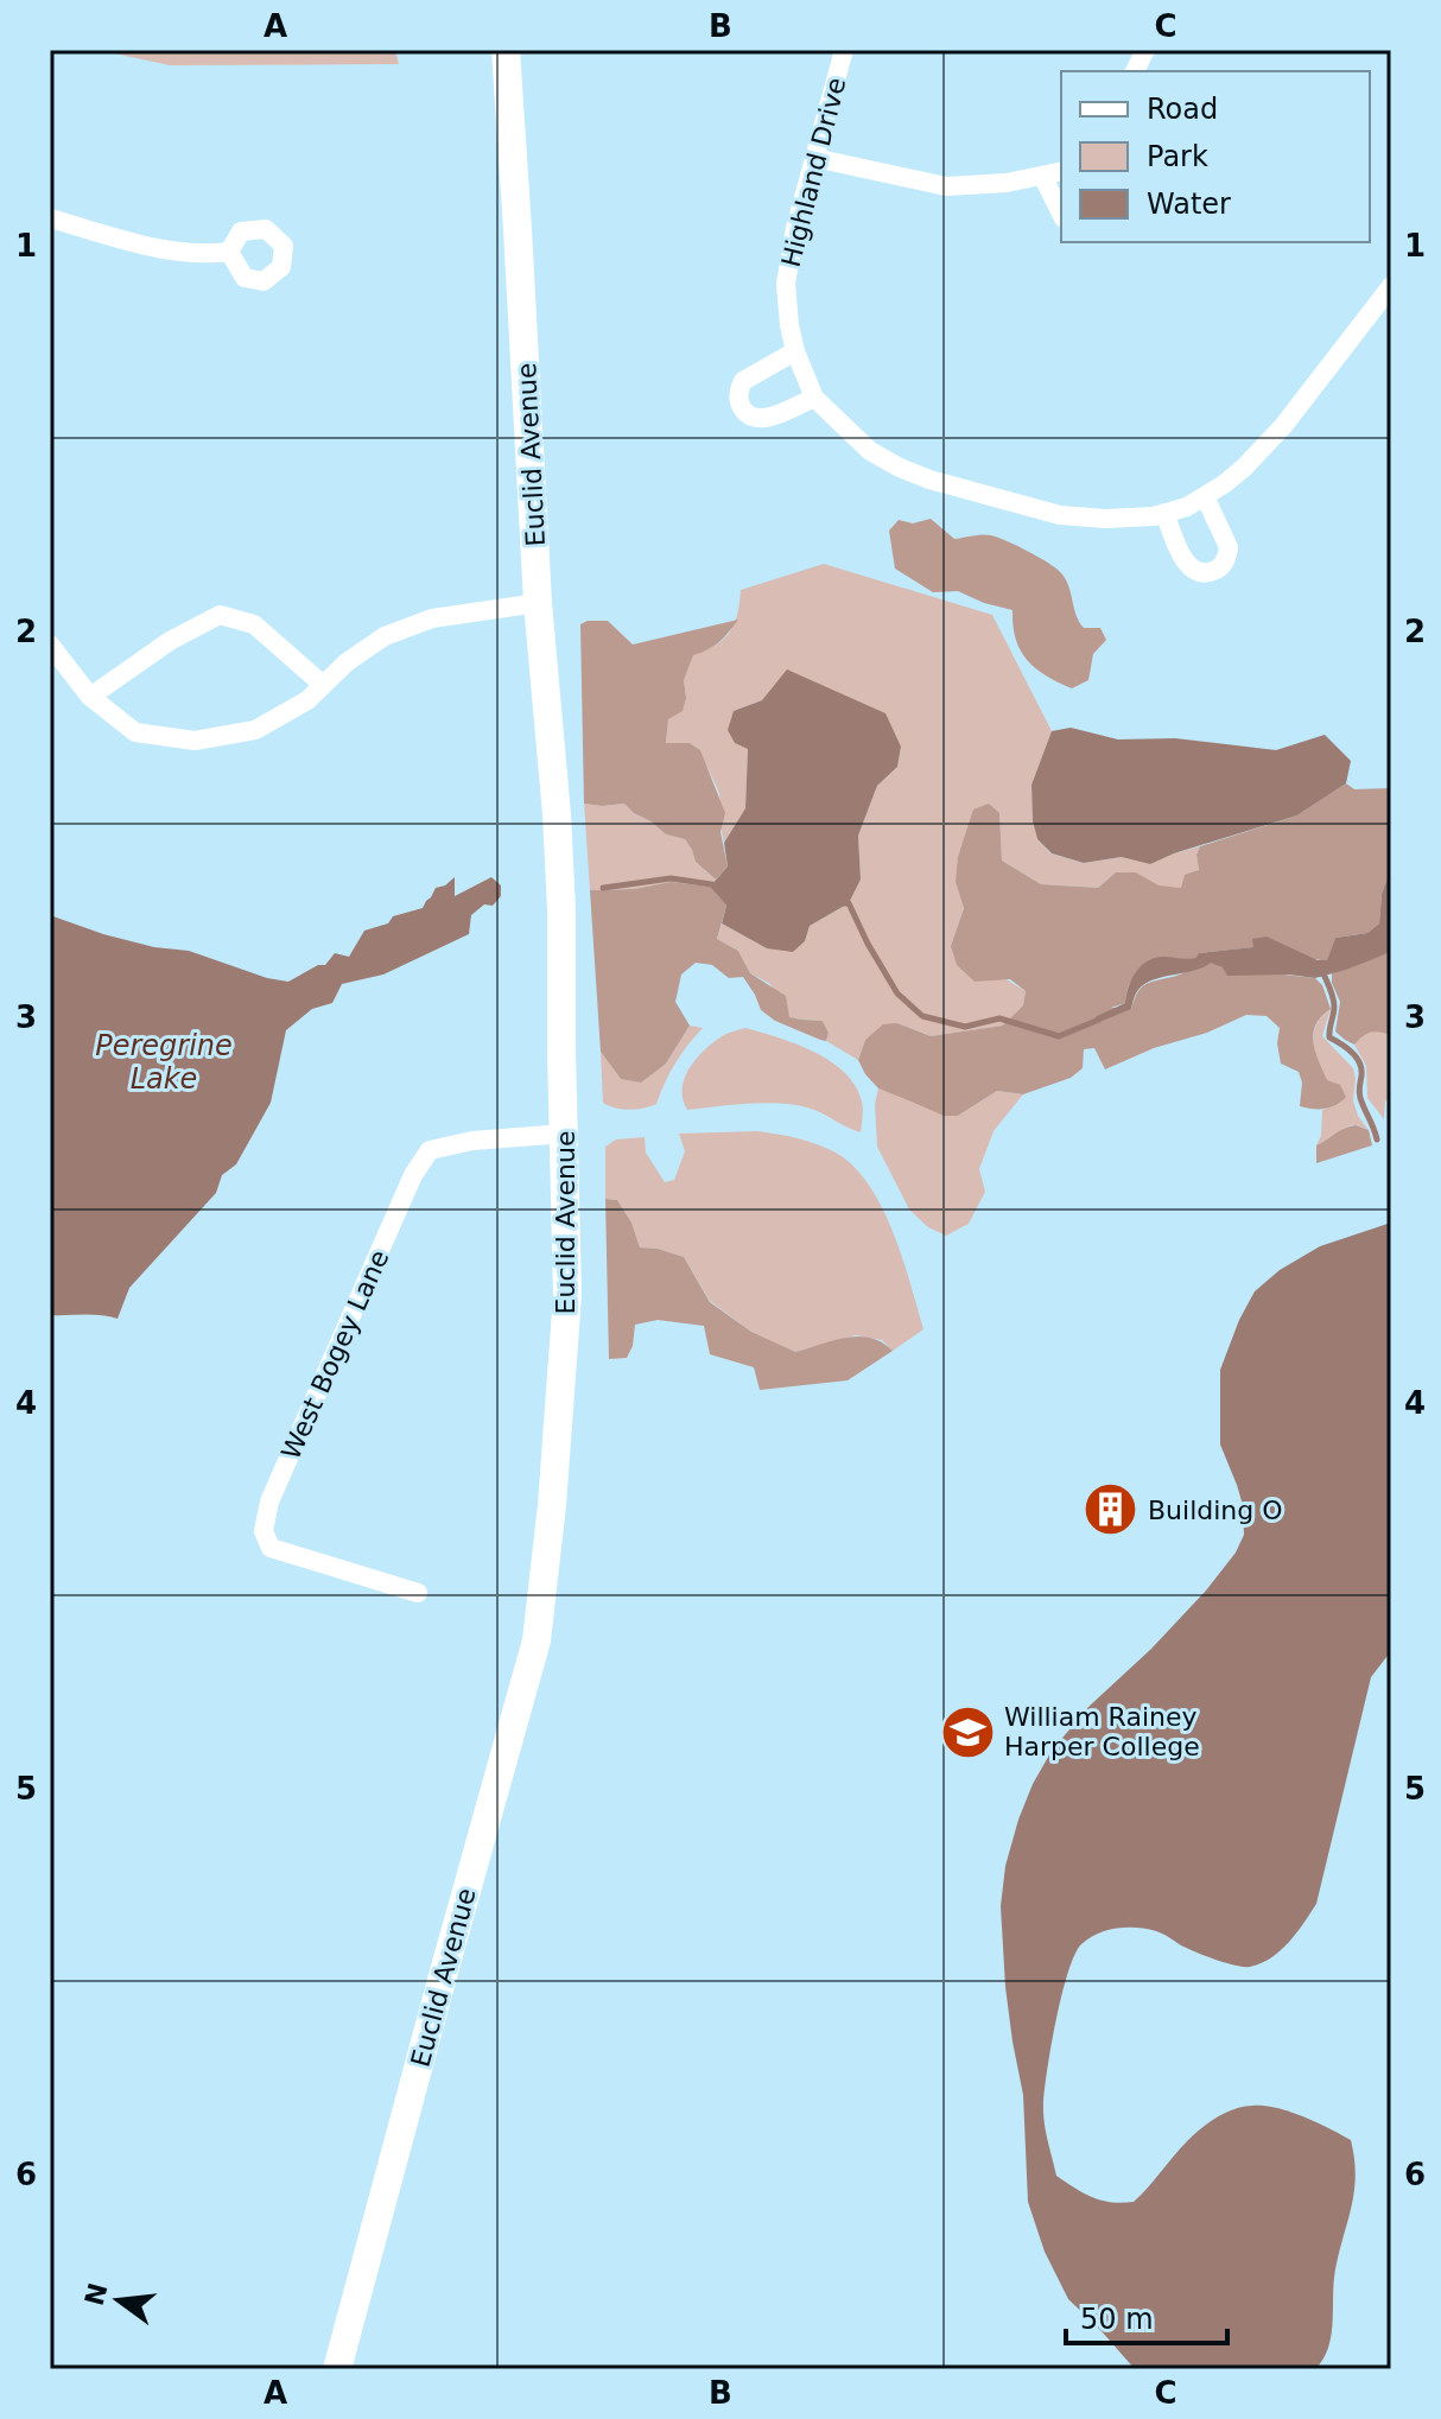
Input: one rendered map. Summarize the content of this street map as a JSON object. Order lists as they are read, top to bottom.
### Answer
{
  "streets": {
    "main road": ["Euclid Avenue"],
    "street": ["Highland Drive", "West Bogey Lane"]
  },
  "crossings": [
    ["Euclid Avenue", "West Bogey Lane"]
  ],
  "water": ["Peregrine Lake"],
  "places": {
    "building": ["Building O"],
    "school or university": ["William Rainey Harper College"]
  },
  "legend": ["Road", "Park", "Water"],
  "scale_bar": "50 m",
  "north": "left",
  "grid": {
    "columns": ["A", "B", "C"],
    "rows": [
      "1",
      "2",
      "3",
      "4",
      "5",
      "6"
    ]
  }
}
